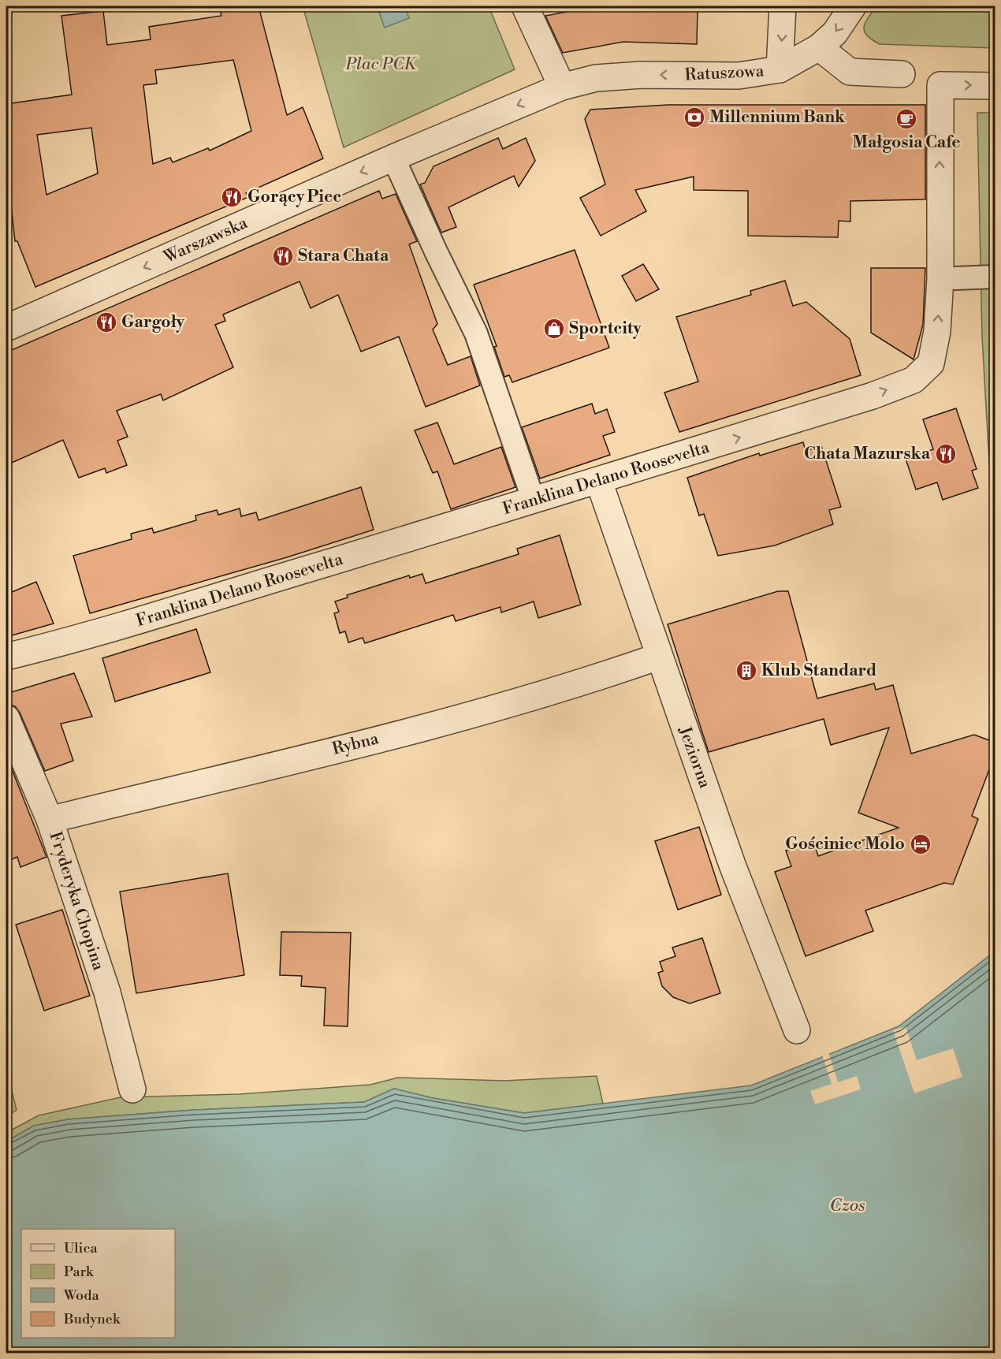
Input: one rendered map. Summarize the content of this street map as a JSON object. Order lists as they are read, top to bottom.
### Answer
{
  "streets": {
    "street": [
      "Ratuszowa",
      "Warszawska",
      "Franklina Delano Roosevelta",
      "Rybna",
      "Jeziorna",
      "Fryderyka Chopina"
    ]
  },
  "crossings": [
    ["Ratuszowa", "Warszawska"],
    ["Franklina Delano Roosevelta", "Jeziorna"],
    ["Rybna", "Jeziorna"],
    ["Rybna", "Fryderyka Chopina"]
  ],
  "one_way": ["Ratuszowa", "Warszawska", "Franklina Delano Roosevelta"],
  "water": ["Czos"],
  "parks": ["Plac PCK"],
  "places": {
    "bank": ["Millennium Bank"],
    "cafe": ["Małgosia Cafe"],
    "restaurant": [
      "Gorący Piec",
      "Stara Chata",
      "Gargoły",
      "Chata Mazurska"
    ],
    "shop": ["Sportcity"],
    "building": ["Klub Standard"],
    "hotel": ["Gościniec Molo"]
  },
  "legend": [
    "Ulica",
    "Park",
    "Woda",
    "Budynek"
  ]
}
